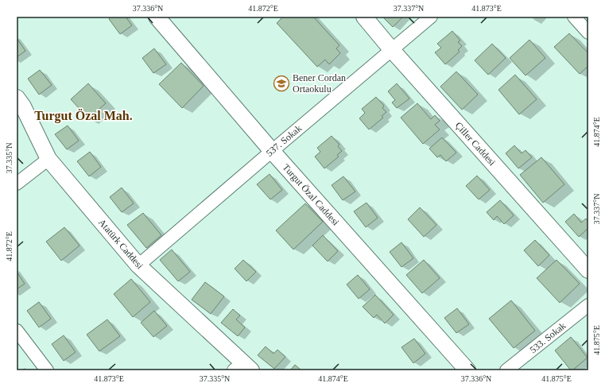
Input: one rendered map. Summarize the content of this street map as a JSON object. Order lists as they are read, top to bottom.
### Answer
{
  "streets": {
    "street": [
      "537. Sokak",
      "Çiller Caddesi",
      "Turgut Özal Caddesi",
      "Atatürk Caddesi",
      "533. Sokak"
    ]
  },
  "crossings": [
    ["537. Sokak", "Çiller Caddesi"],
    ["537. Sokak", "Turgut Özal Caddesi"],
    ["537. Sokak", "Atatürk Caddesi"]
  ],
  "districts": ["Turgut Özal Mah."],
  "places": {
    "school or university": ["Bener Cordan Ortaokulu"]
  },
  "coordinates": [
    "37.336°N",
    "41.872°E",
    "37.337°N",
    "41.873°E",
    "41.874°E",
    "37.335°N",
    "41.875°E"
  ]
}
